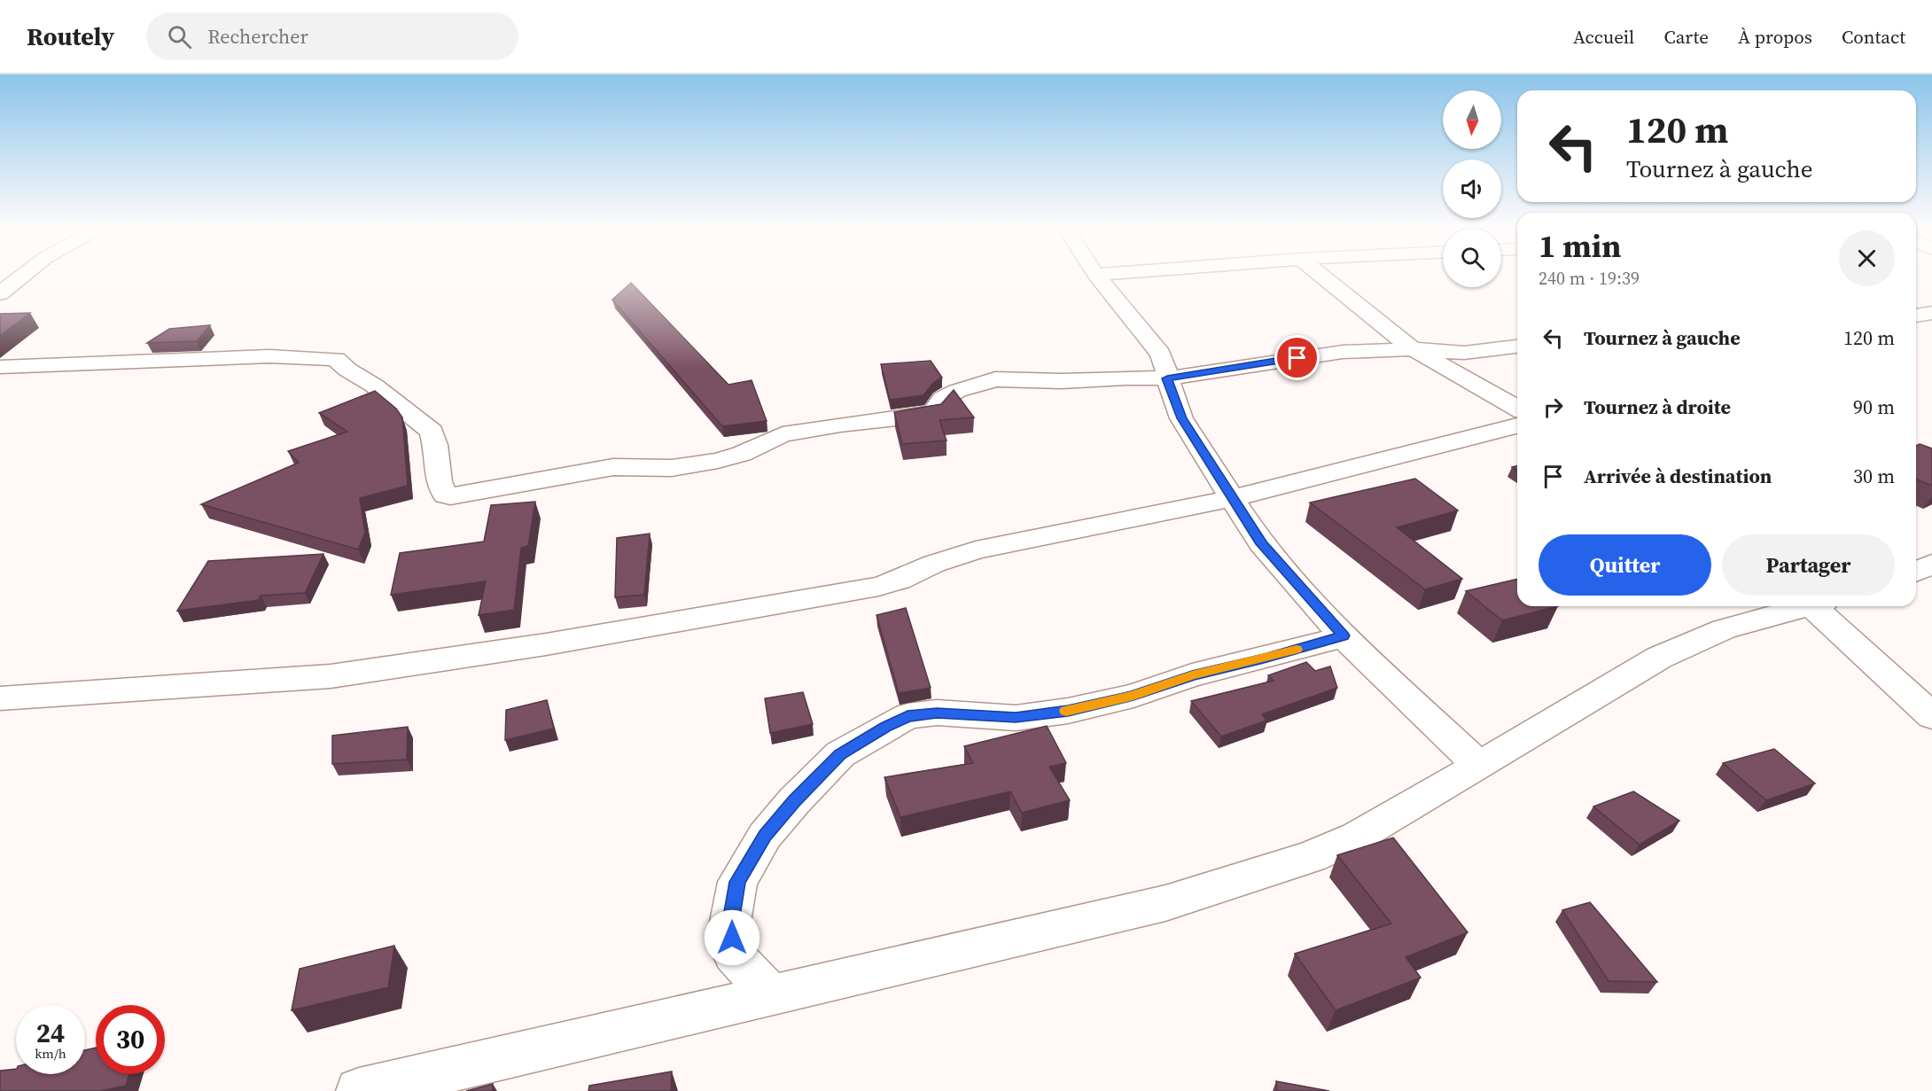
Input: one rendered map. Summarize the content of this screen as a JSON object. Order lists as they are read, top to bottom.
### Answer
{
  "north": "bottom",
  "page": {
    "header": "Routely",
    "search": "Rechercher",
    "nav": [
      "Accueil",
      "Carte",
      "À propos",
      "Contact"
    ],
    "turn": ["120 m", "Tournez à gauche"],
    "heading": ["1 min", "240 m · 19:39"],
    "list": [
      {
        "name": "Tournez à gauche",
        "value": "120 m"
      },
      {
        "name": "Tournez à droite",
        "value": "90 m"
      },
      {
        "name": "Arrivée à destination",
        "value": "30 m"
      }
    ],
    "buttons": ["Quitter", "Partager"],
    "speed": "24 km/h",
    "limit": "30"
  }
}
